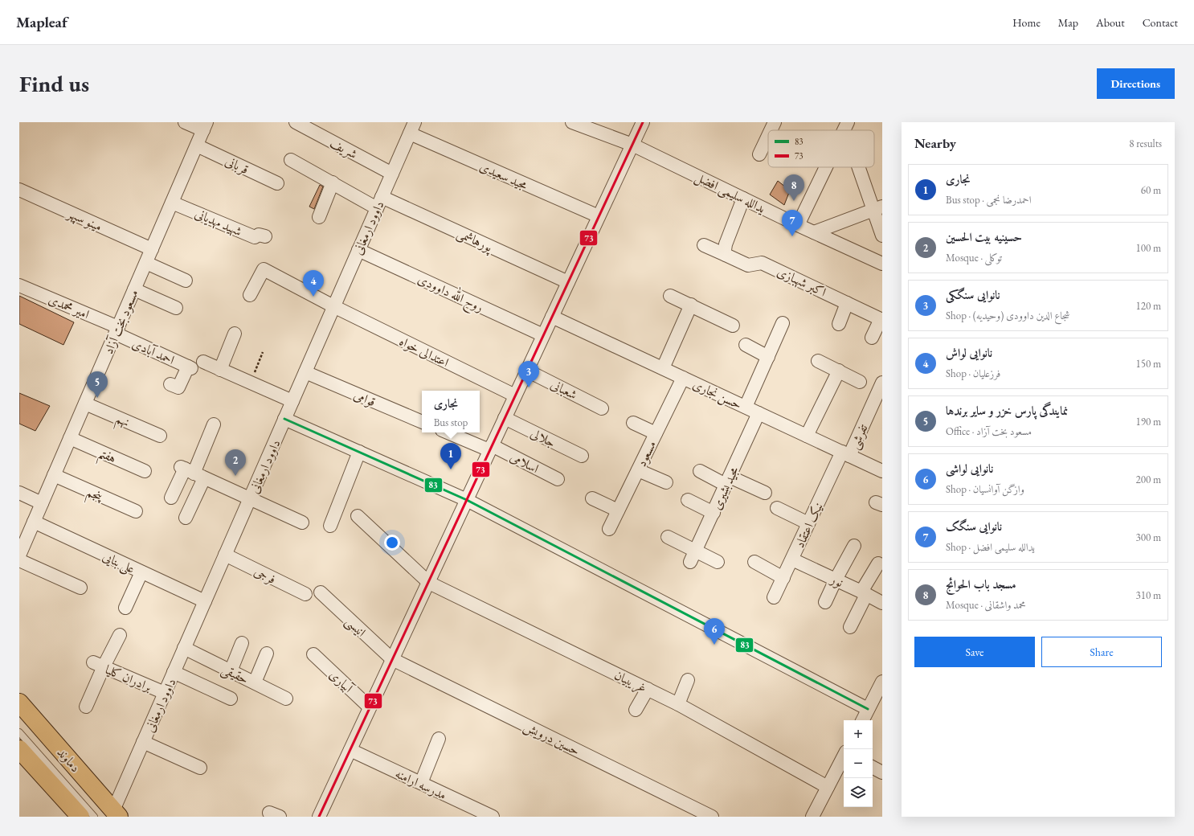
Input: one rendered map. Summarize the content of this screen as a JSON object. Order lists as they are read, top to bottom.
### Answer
{
  "streets": {
    "main road": ["دماوند"],
    "street": [
      "شریف",
      "قربانی",
      "مجید سعیدی",
      "یدالله سلیمی افضل",
      "مینو سپهر",
      "شهید مهدیانی",
      "داوود ارمغانی",
      "پورهاشمی",
      "اکبر شهبازی",
      "روح الله داوودی",
      "امیر محمدی",
      "مسعود بخت آزاد",
      "احمد آبادی",
      "اعتدالی خواه",
      "شعبانی",
      "حسن نجاری",
      "قوامی",
      "نهم",
      "تفرشی",
      "جلالی",
      "مسعود",
      "هفتم",
      "اسلامی",
      "مجید بشیری",
      "پنجم",
      "نیک اعتقاد",
      "علی بنایی",
      "فرجی",
      "نور",
      "انیسی",
      "حقیقی",
      "برادران کلیا",
      "آبیاری",
      "غریبیان",
      "حسین درویش",
      "مدرسه ارامنه"
    ]
  },
  "crossings": [
    ["شریف", "داوود ارمغانی"],
    ["قربانی", "مسعود بخت آزاد"],
    ["مجید سعیدی", "داوود ارمغانی"],
    ["مینو سپهر", "مسعود بخت آزاد"],
    ["شهید مهدیانی", "مسعود بخت آزاد"],
    ["داوود ارمغانی", "پورهاشمی"],
    ["داوود ارمغانی", "روح الله داوودی"],
    ["داوود ارمغانی", "اعتدالی خواه"],
    ["داوود ارمغانی", "قوامی"],
    ["داوود ارمغانی", "علی بنایی"],
    ["داوود ارمغانی", "فرجی"],
    ["داوود ارمغانی", "حقیقی"],
    ["داوود ارمغانی", "برادران کلیا"],
    ["داوود ارمغانی", "دماوند"],
    ["امیر محمدی", "مسعود بخت آزاد"],
    ["امیر محمدی", "احمد آبادی"],
    ["مسعود بخت آزاد", "احمد آبادی"],
    ["مسعود بخت آزاد", "نهم"],
    ["مسعود بخت آزاد", "هفتم"],
    ["مسعود بخت آزاد", "پنجم"],
    ["مسعود بخت آزاد", "علی بنایی"],
    ["حسن نجاری", "تفرشی"],
    ["حسن نجاری", "مسعود"],
    ["حسن نجاری", "مجید بشیری"],
    ["حسن نجاری", "نیک اعتقاد"],
    ["تفرشی", "نیک اعتقاد"],
    ["نیک اعتقاد", "نور"],
    ["انیسی", "حسین درویش"]
  ],
  "lines": ["transit line 73", "transit line 83"],
  "legend": ["83", "73"],
  "page": {
    "header": "Mapleaf",
    "nav": [
      "Home",
      "Map",
      "About",
      "Contact"
    ],
    "buttons": [
      "Directions",
      ["Save", "Share"]
    ],
    "title": "Find us",
    "heading": ["Nearby", "8 results"],
    "list": [
      {
        "mark": "1",
        "name": "نجاری",
        "note": "Bus stop · احمدرضا نجمی",
        "value": "60 m"
      },
      {
        "mark": "2",
        "name": "حسینیه بیت الحسین",
        "note": "Mosque · توکلی",
        "value": "100 m"
      },
      {
        "mark": "3",
        "name": "نانوایی سنگکی",
        "note": "Shop · شجاع الدین داوودی (وحیدیه)",
        "value": "120 m"
      },
      {
        "mark": "4",
        "name": "نانوایی لواش",
        "note": "Shop · فرزعلیان",
        "value": "150 m"
      },
      {
        "mark": "5",
        "name": "نمایندگی پارس خزر و سایر برندها",
        "note": "Office · مسعود بخت آزاد",
        "value": "190 m"
      },
      {
        "mark": "6",
        "name": "نانوایی لواشی",
        "note": "Shop · وازگن آوانسیان",
        "value": "200 m"
      },
      {
        "mark": "7",
        "name": "نانوایی سنگک",
        "note": "Shop · یدالله سلیمی افضل",
        "value": "300 m"
      },
      {
        "mark": "8",
        "name": "مسجد باب الحوائج",
        "note": "Mosque · محمد واشقانی",
        "value": "310 m"
      }
    ],
    "pins": [
      "8",
      "7",
      "4",
      "3",
      "5",
      "1",
      "2",
      "6"
    ],
    "popup": ["نجاری", "Bus stop"],
    "map_buttons": ["+", "−"]
  }
}
